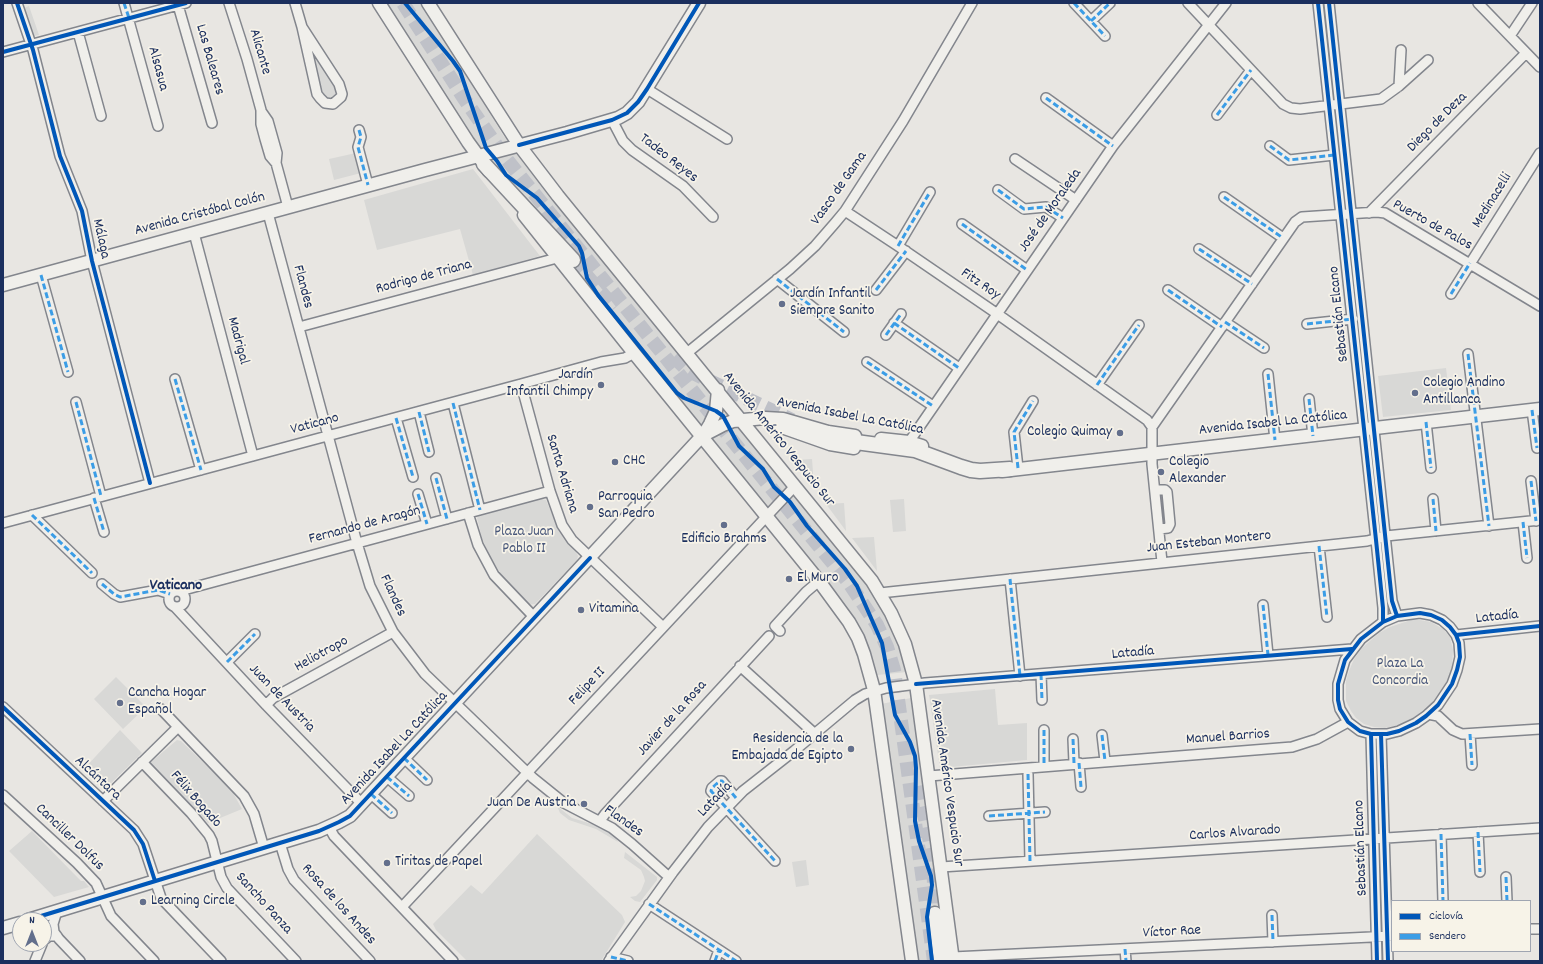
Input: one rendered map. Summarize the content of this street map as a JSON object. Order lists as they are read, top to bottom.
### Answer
{
  "streets": {
    "main road": ["Avenida Cristóbal Colón", "Avenida Isabel La Católica", "Avenida Américo Vespucio Sur"],
    "street": [
      "Alicante",
      "Las Baleares",
      "Alsasua",
      "Diego de Deza",
      "Tadeo Reyes",
      "Vasco de Gama",
      "Medinacelli",
      "José de Moraleda",
      "Puerto de Palos",
      "Málaga",
      "Rodrigo de Triana",
      "Fitz Roy",
      "Flandes",
      "Sebastián Elcano",
      "Madrigal",
      "Vaticano",
      "Santa Adriana",
      "Fernando de Aragón",
      "Juan Esteban Montero",
      "Latadía",
      "Heliotropo",
      "Felipe II",
      "Juan de Austria",
      "Javier de la Rosa",
      "Manuel Barrios",
      "Alcántara",
      "Félix Bogado",
      "Carlos Alvarado",
      "Canciller Dolfus",
      "Sancho Panza",
      "Rosa de los Andes",
      "Víctor Rae"
    ]
  },
  "crossings": [
    ["Alicante", "Avenida Cristóbal Colón"],
    ["Diego de Deza", "Puerto de Palos"],
    ["Tadeo Reyes", "Avenida Cristóbal Colón"],
    ["Vasco de Gama", "Fitz Roy"],
    ["Vasco de Gama", "Avenida Américo Vespucio Sur"],
    ["Medinacelli", "Puerto de Palos"],
    ["José de Moraleda", "Fitz Roy"],
    ["José de Moraleda", "Avenida Isabel La Católica"],
    ["Avenida Cristóbal Colón", "Málaga"],
    ["Avenida Cristóbal Colón", "Flandes"],
    ["Avenida Cristóbal Colón", "Madrigal"],
    ["Avenida Cristóbal Colón", "Avenida Américo Vespucio Sur"],
    ["Puerto de Palos", "Fitz Roy"],
    ["Puerto de Palos", "Sebastián Elcano"],
    ["Málaga", "Vaticano"],
    ["Rodrigo de Triana", "Flandes"],
    ["Flandes", "Avenida Isabel La Católica"],
    ["Flandes", "Vaticano"],
    ["Flandes", "Fernando de Aragón"],
    ["Flandes", "Latadía"],
    ["Flandes", "Heliotropo"],
    ["Flandes", "Felipe II"],
    ["Flandes", "Javier de la Rosa"],
    ["Sebastián Elcano", "Avenida Isabel La Católica"],
    ["Sebastián Elcano", "Juan Esteban Montero"],
    ["Sebastián Elcano", "Latadía"],
    ["Sebastián Elcano", "Manuel Barrios"],
    ["Sebastián Elcano", "Carlos Alvarado"],
    ["Sebastián Elcano", "Víctor Rae"],
    ["Madrigal", "Vaticano"],
    ["Avenida Isabel La Católica", "Avenida Américo Vespucio Sur"],
    ["Avenida Isabel La Católica", "Santa Adriana"],
    ["Avenida Isabel La Católica", "Juan de Austria"],
    ["Avenida Isabel La Católica", "Alcántara"],
    ["Avenida Isabel La Católica", "Félix Bogado"],
    ["Avenida Isabel La Católica", "Canciller Dolfus"],
    ["Avenida Isabel La Católica", "Sancho Panza"],
    ["Avenida Isabel La Católica", "Rosa de los Andes"],
    ["Vaticano", "Santa Adriana"],
    ["Avenida Américo Vespucio Sur", "Juan Esteban Montero"],
    ["Avenida Américo Vespucio Sur", "Latadía"],
    ["Avenida Américo Vespucio Sur", "Felipe II"],
    ["Avenida Américo Vespucio Sur", "Manuel Barrios"],
    ["Avenida Américo Vespucio Sur", "Carlos Alvarado"],
    ["Avenida Américo Vespucio Sur", "Víctor Rae"],
    ["Santa Adriana", "Fernando de Aragón"],
    ["Santa Adriana", "Felipe II"],
    ["Latadía", "Manuel Barrios"],
    ["Heliotropo", "Juan de Austria"],
    ["Félix Bogado", "Sancho Panza"]
  ],
  "districts": ["Vaticano"],
  "parks": ["Plaza Juan Pablo II", "Plaza La Concordia"],
  "places": [
    "Jardín Infantil Siempre Sanito",
    "Jardín Infantil Chimpy",
    "Colegio Andino Antillanca",
    "Colegio Quimay",
    "CHC",
    "Colegio Alexander",
    "Parroquia San Pedro",
    "Edificio Brahms",
    "El Muro",
    "Vitamina",
    "Cancha Hogar Español",
    "Residencia de la Embajada de Egipto",
    "Juan De Austria",
    "Tiritas de Papel",
    "Learning Circle"
  ],
  "legend": ["Ciclovía", "Sendero"],
  "north": "top"
}
